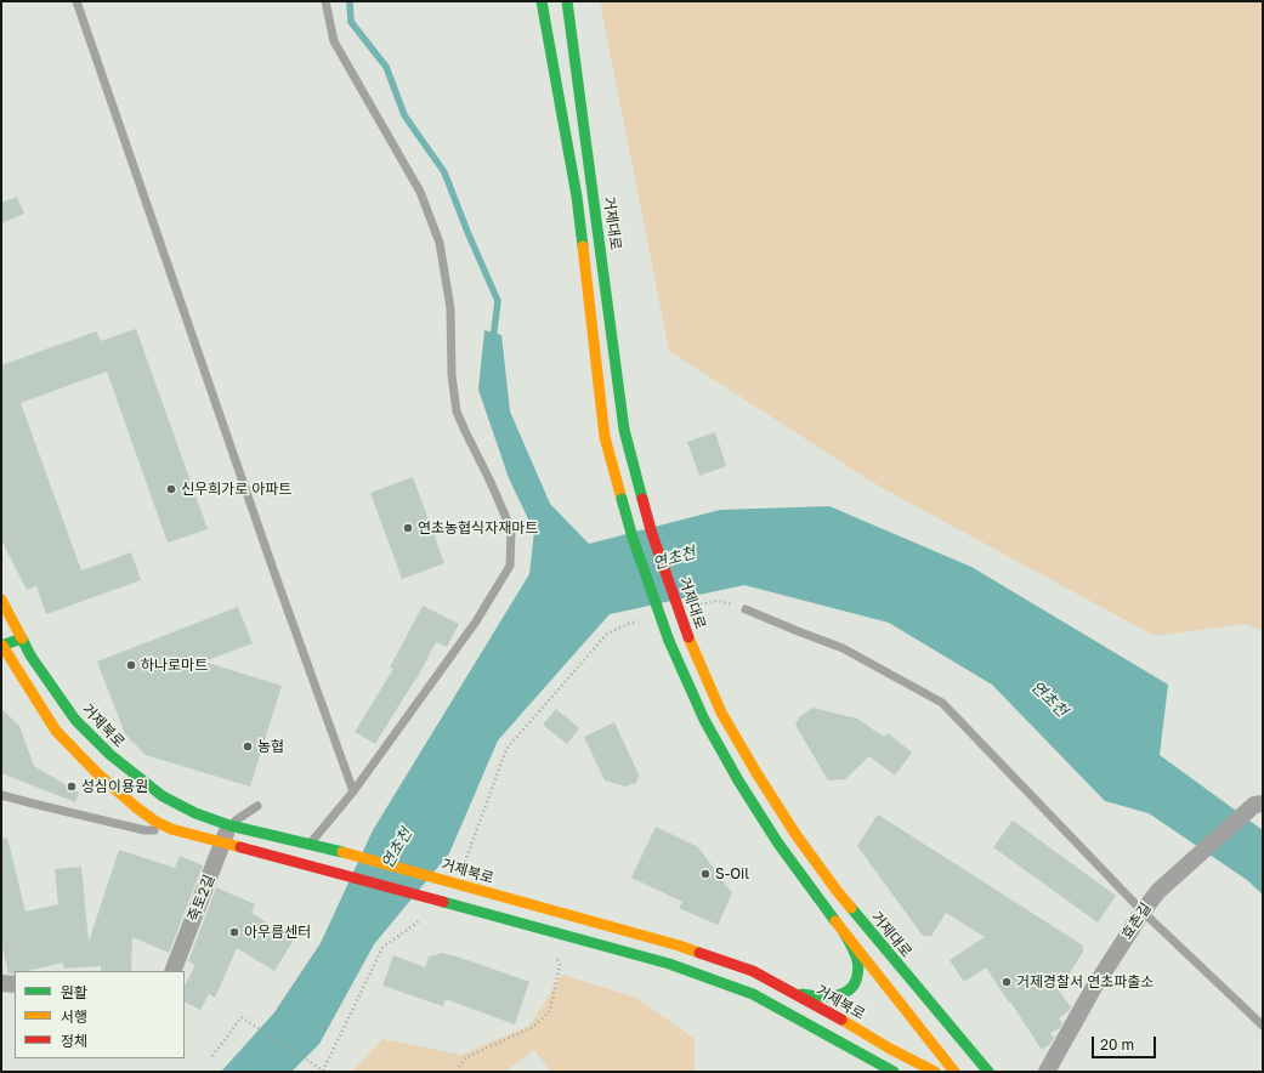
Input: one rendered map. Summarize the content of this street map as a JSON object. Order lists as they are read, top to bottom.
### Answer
{
  "streets": {
    "main road": ["거제대로", "거제북로"],
    "street": ["죽토2길", "효촌길"]
  },
  "crossings": [
    ["거제북로", "죽토2길"]
  ],
  "water": ["연초천"],
  "places": [
    "신우희가로 아파트",
    "연초농협식자재마트",
    "하나로마트",
    "농협",
    "성심이용원",
    "S-Oil",
    "아우름센터",
    "거제경찰서 연초파출소"
  ],
  "legend": ["원활", "서행", "정체"],
  "scale_bar": "20 m"
}
